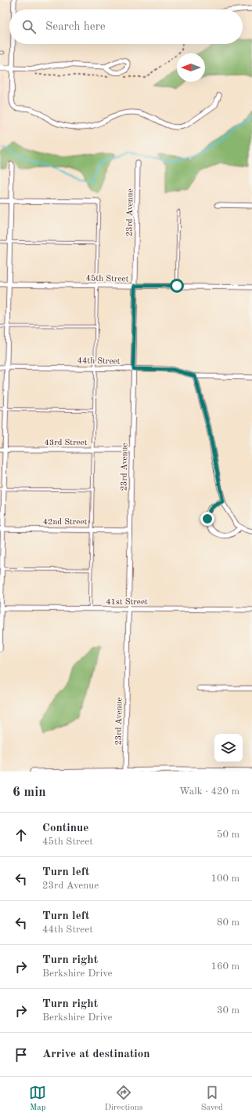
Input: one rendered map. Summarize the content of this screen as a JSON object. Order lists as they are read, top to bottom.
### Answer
{
  "streets": {
    "street": [
      "23rd Avenue",
      "45th Street",
      "44th Street",
      "43rd Street",
      "42nd Street",
      "41st Street"
    ]
  },
  "crossings": [
    ["23rd Avenue", "45th Street"],
    ["23rd Avenue", "44th Street"],
    ["23rd Avenue", "43rd Street"],
    ["23rd Avenue", "42nd Street"],
    ["23rd Avenue", "41st Street"]
  ],
  "north": "left",
  "page": {
    "search": "Search here",
    "heading": ["6 min", "Walk · 420 m"],
    "list": [
      ["Continue", "45th Street", "50 m"],
      ["Turn left", "23rd Avenue", "100 m"],
      ["Turn left", "44th Street", "80 m"],
      ["Turn right", "Berkshire Drive", "160 m"],
      ["Turn right", "Berkshire Drive", "30 m"],
      "Arrive at destination"
    ],
    "nav": ["Map", "Directions", "Saved"]
  }
}
